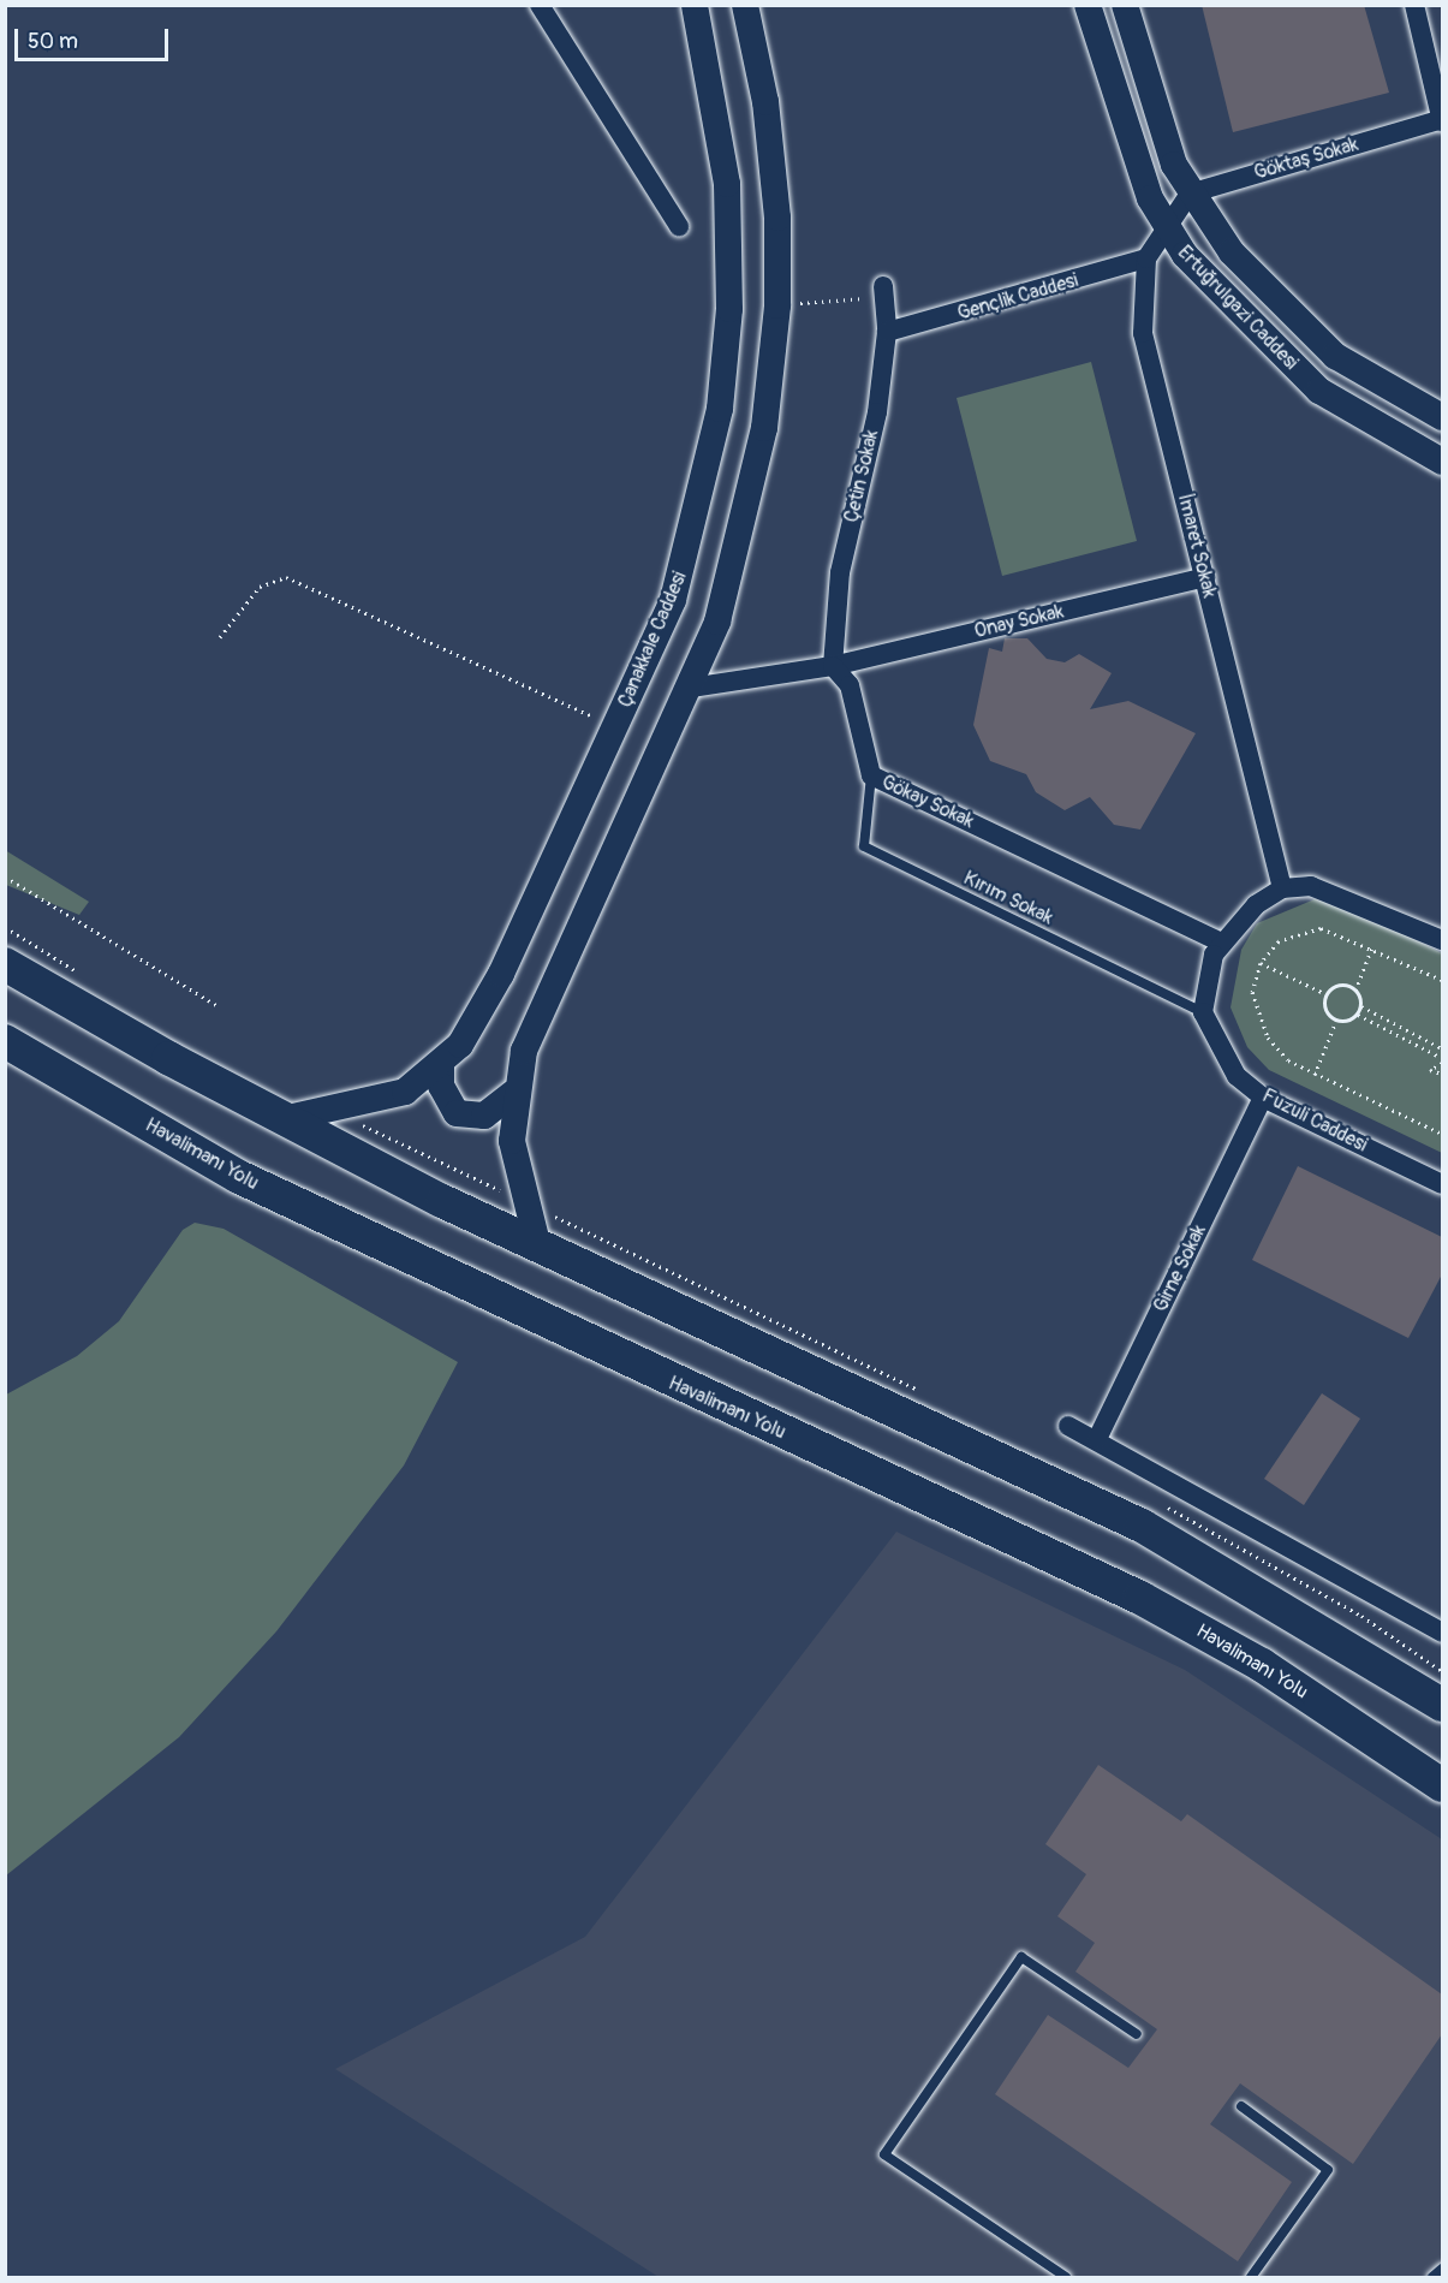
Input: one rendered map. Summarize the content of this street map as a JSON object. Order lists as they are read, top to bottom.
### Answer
{
  "streets": {
    "highway": ["Havalimanı Yolu"],
    "main road": ["Ertuğrulgazi Caddesi", "Çanakkale Caddesi"],
    "street": [
      "Göktaş Sokak",
      "Gençlik Caddesi",
      "Çetin Sokak",
      "İmaret Sokak",
      "Onay Sokak",
      "Gökay Sokak",
      "Fuzuli Caddesi",
      "Girne Sokak"
    ],
    "lane": ["Kırım Sokak"]
  },
  "crossings": [
    ["Göktaş Sokak", "Ertuğrulgazi Caddesi"],
    ["Göktaş Sokak", "İmaret Sokak"],
    ["Gençlik Caddesi", "Çetin Sokak"],
    ["Gençlik Caddesi", "İmaret Sokak"],
    ["Ertuğrulgazi Caddesi", "İmaret Sokak"],
    ["Çetin Sokak", "Onay Sokak"],
    ["Çetin Sokak", "Gökay Sokak"],
    ["İmaret Sokak", "Onay Sokak"],
    ["Onay Sokak", "Gökay Sokak"],
    ["Gökay Sokak", "Kırım Sokak"],
    ["Kırım Sokak", "Fuzuli Caddesi"],
    ["Fuzuli Caddesi", "Girne Sokak"]
  ],
  "scale_bar": "50 m"
}
